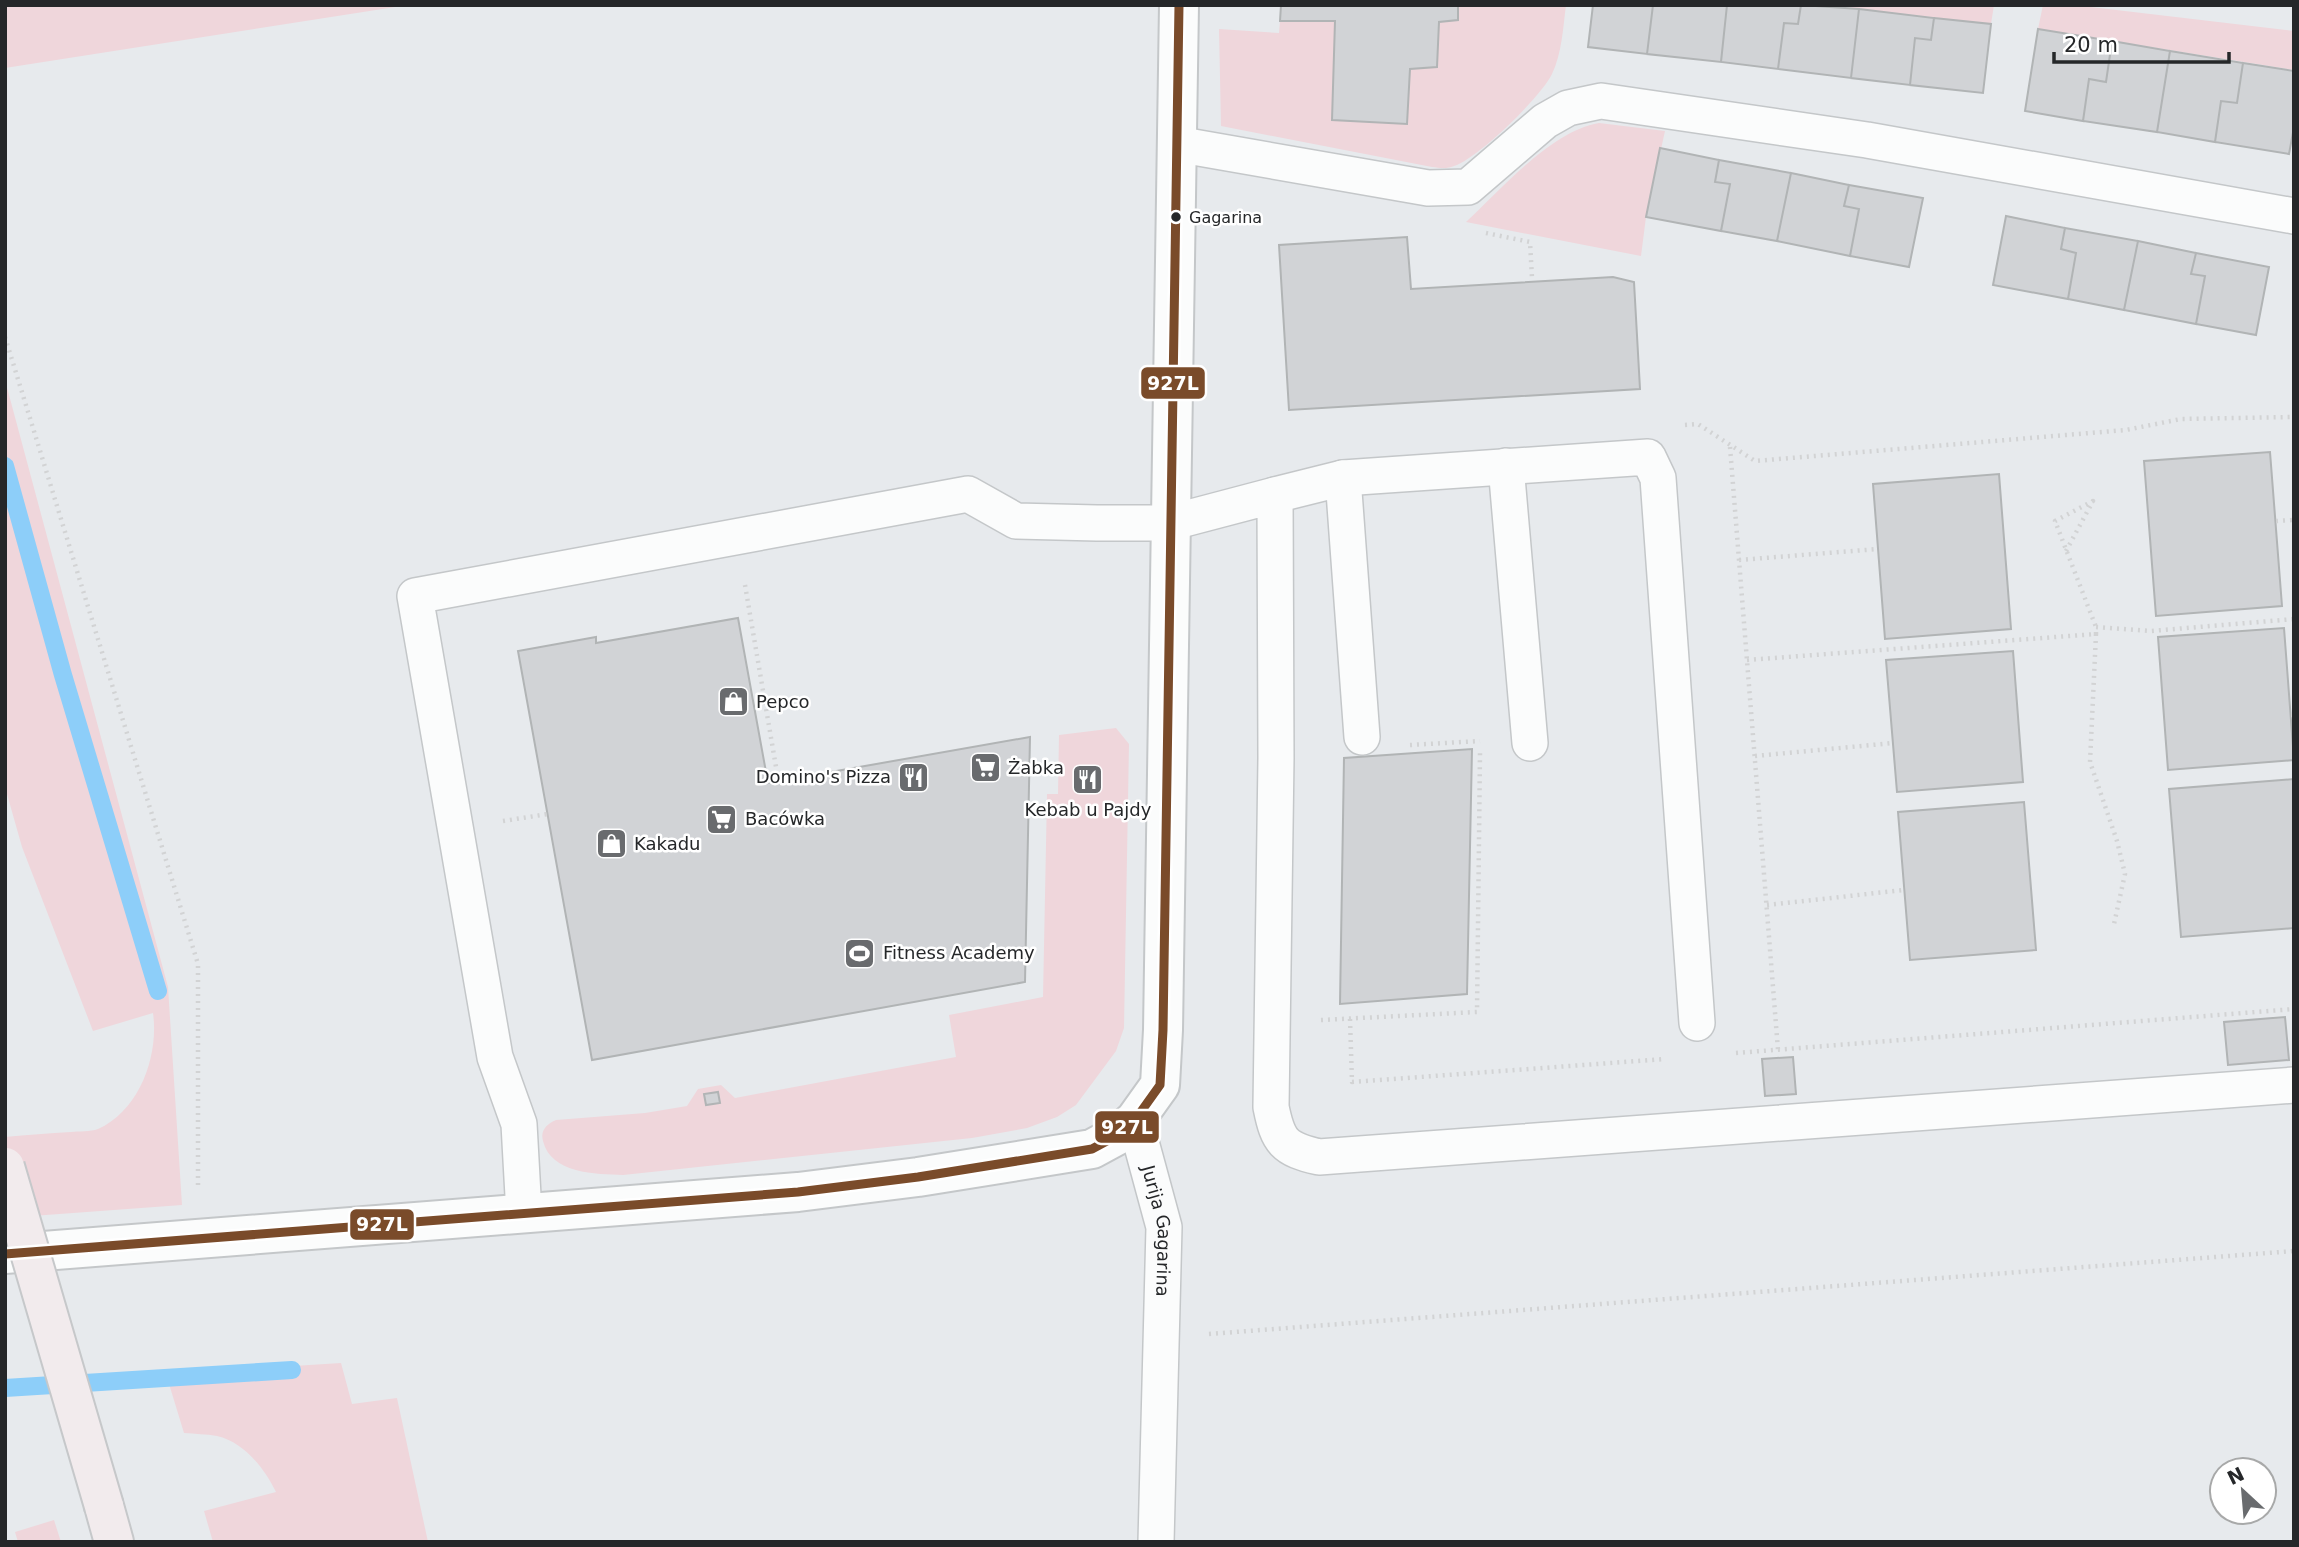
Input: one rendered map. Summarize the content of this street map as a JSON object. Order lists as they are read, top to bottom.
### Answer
{
  "streets": {
    "lane": ["Jurija Gagarina"]
  },
  "places": {
    "other": ["Gagarina"],
    "shop": ["Pepco", "Kakadu"],
    "supermarket": ["Żabka", "Bacówka"],
    "restaurant": ["Domino's Pizza", "Kebab u Pajdy"],
    "sports": ["Fitness Academy"]
  },
  "lines": ["transit line 927L"],
  "scale_bar": "20 m",
  "north": "top left"
}
